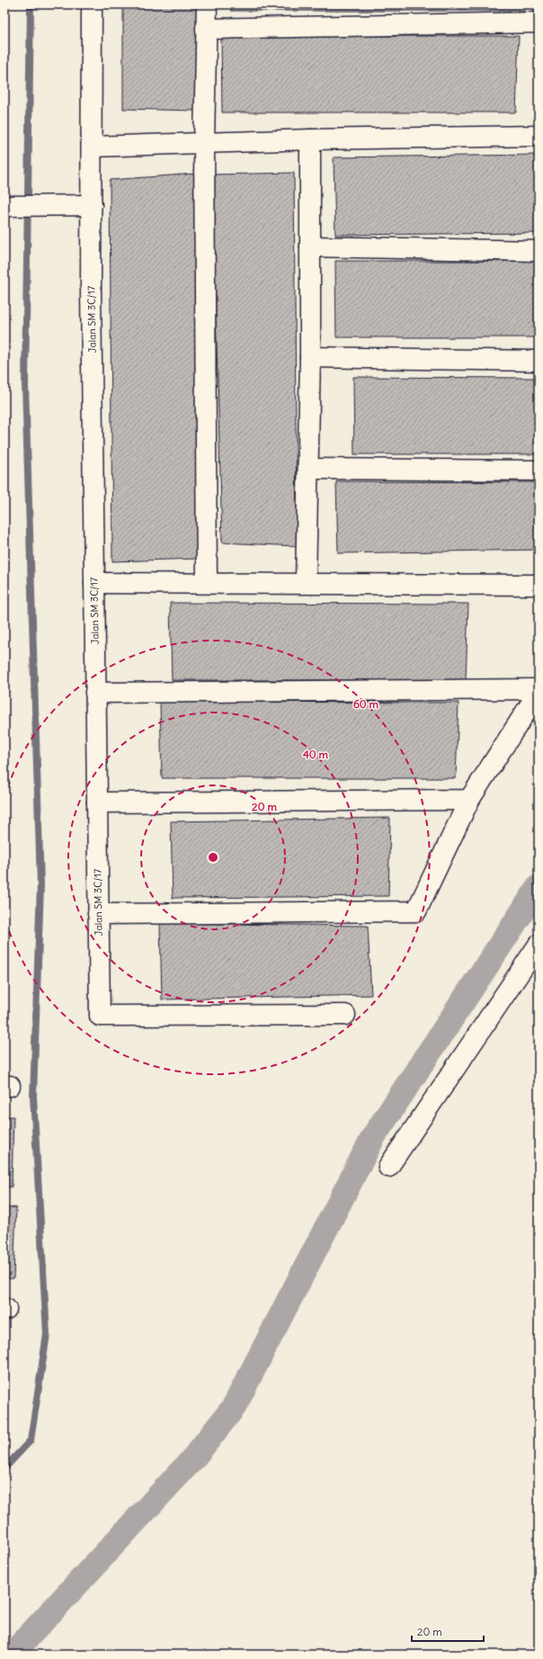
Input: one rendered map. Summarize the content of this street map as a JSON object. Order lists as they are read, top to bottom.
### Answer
{
  "streets": {
    "street": ["Jalan SM 3C/17"]
  },
  "scale_bar": "20 m",
  "rings": ["60 m", "40 m", "20 m"]
}
